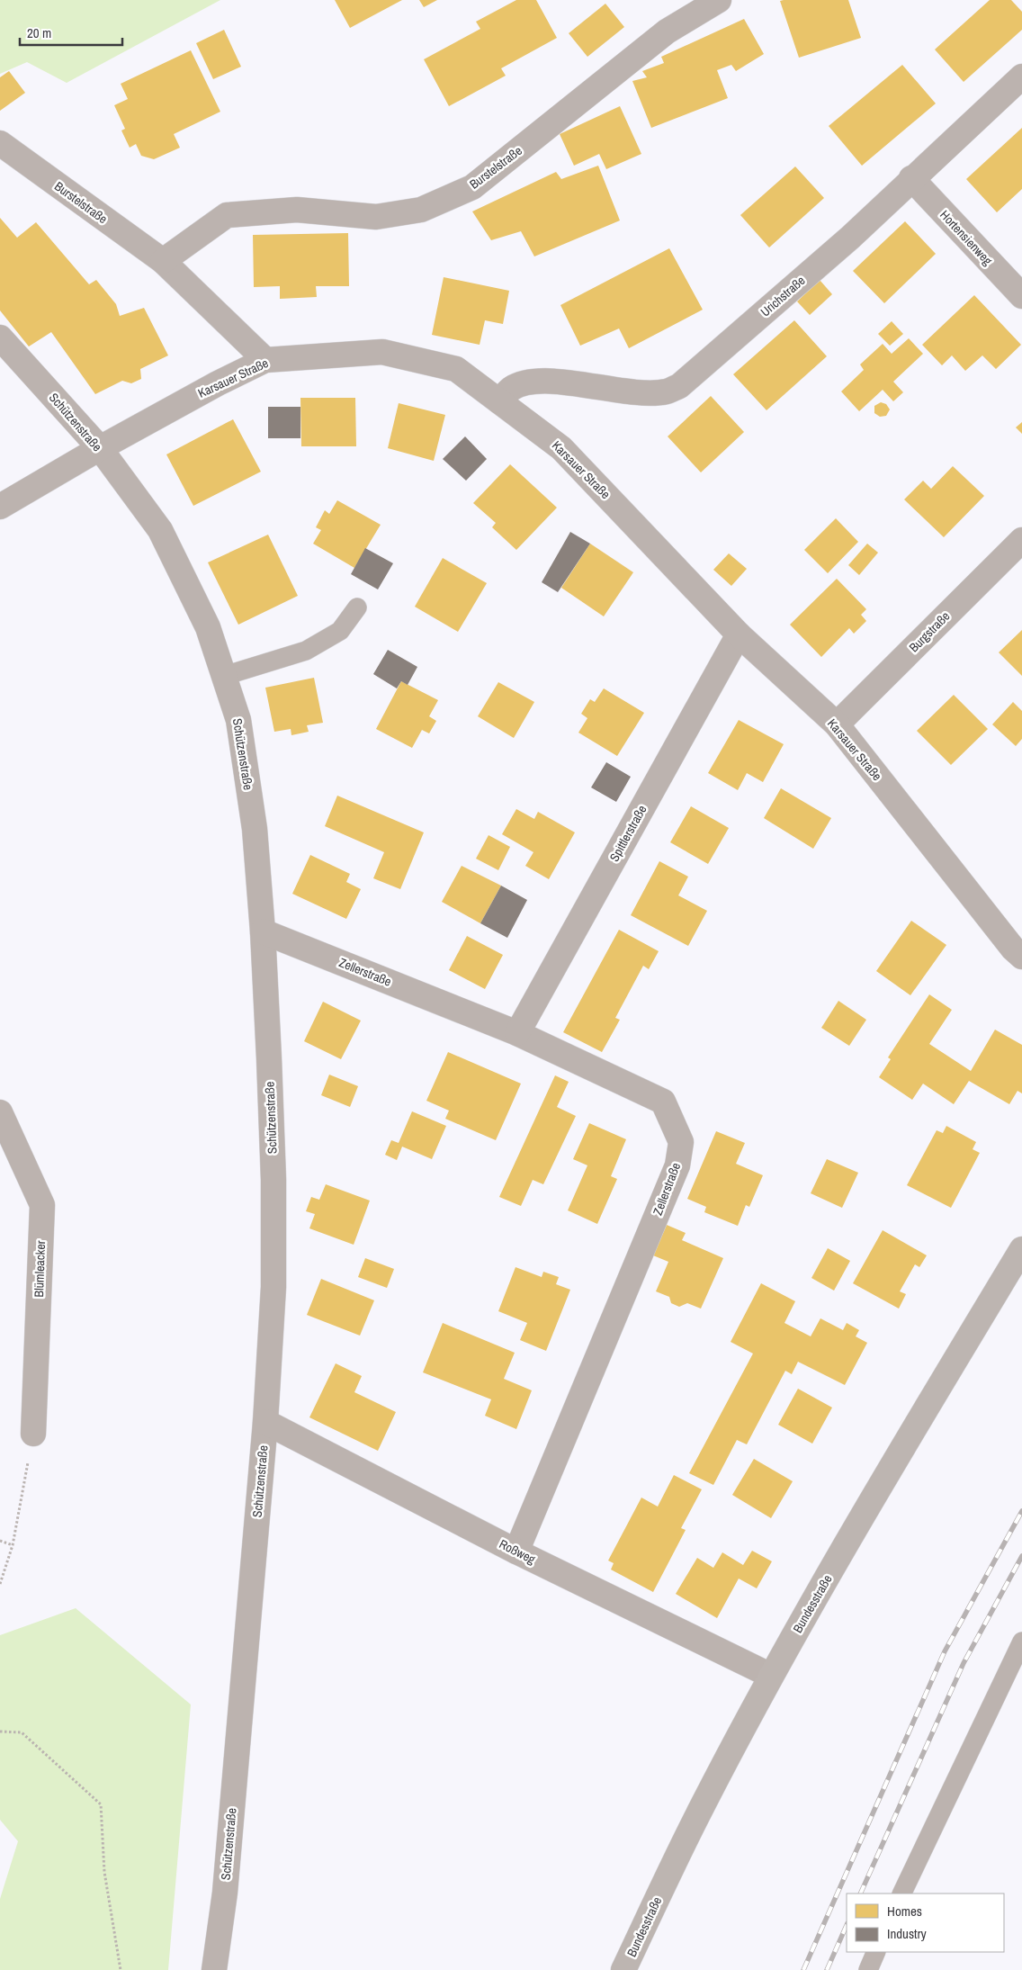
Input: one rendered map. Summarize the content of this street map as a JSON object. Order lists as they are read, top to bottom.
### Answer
{
  "streets": {
    "main road": ["Bundesstraße"],
    "street": [
      "Burstelstraße",
      "Hortensienweg",
      "Urichstraße",
      "Karsauer Straße",
      "Schützenstraße",
      "Burgstraße",
      "Spittlerstraße",
      "Zellerstraße",
      "Blümleacker",
      "Roßweg"
    ]
  },
  "crossings": [
    ["Burstelstraße", "Karsauer Straße"],
    ["Hortensienweg", "Urichstraße"],
    ["Urichstraße", "Karsauer Straße"],
    ["Karsauer Straße", "Schützenstraße"],
    ["Karsauer Straße", "Burgstraße"],
    ["Karsauer Straße", "Spittlerstraße"],
    ["Schützenstraße", "Zellerstraße"],
    ["Schützenstraße", "Roßweg"],
    ["Spittlerstraße", "Zellerstraße"],
    ["Zellerstraße", "Roßweg"],
    ["Roßweg", "Bundesstraße"]
  ],
  "legend": ["Homes", "Industry"],
  "scale_bar": "20 m"
}
